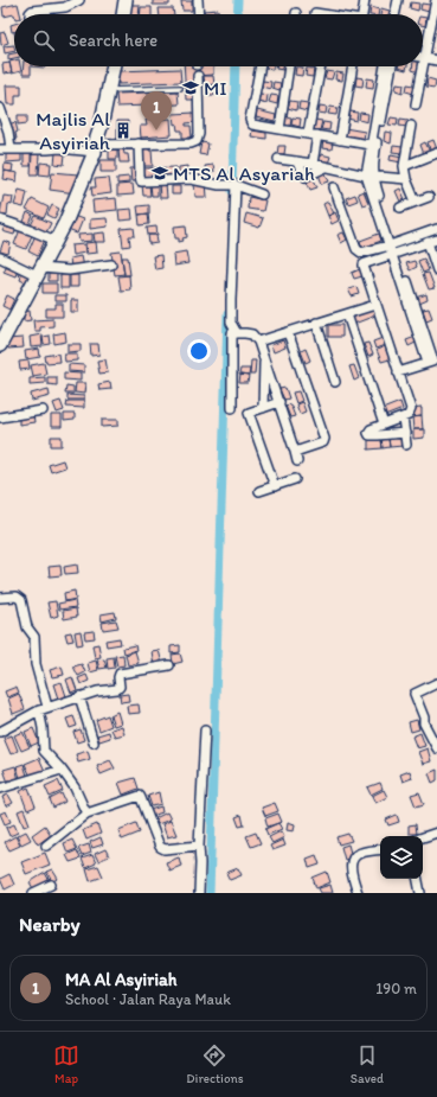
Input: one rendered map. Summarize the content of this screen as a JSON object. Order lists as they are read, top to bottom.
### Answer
{
  "places": {
    "school or university": ["MI", "MTS Al Asyariah"],
    "building": ["Majlis Al Asyiriah"]
  },
  "page": {
    "search": "Search here",
    "pins": "1",
    "heading": "Nearby",
    "list": [
      {
        "mark": "1",
        "name": "MA Al Asyiriah",
        "note": "School · Jalan Raya Mauk",
        "value": "190 m"
      }
    ],
    "nav": ["Map", "Directions", "Saved"]
  }
}
